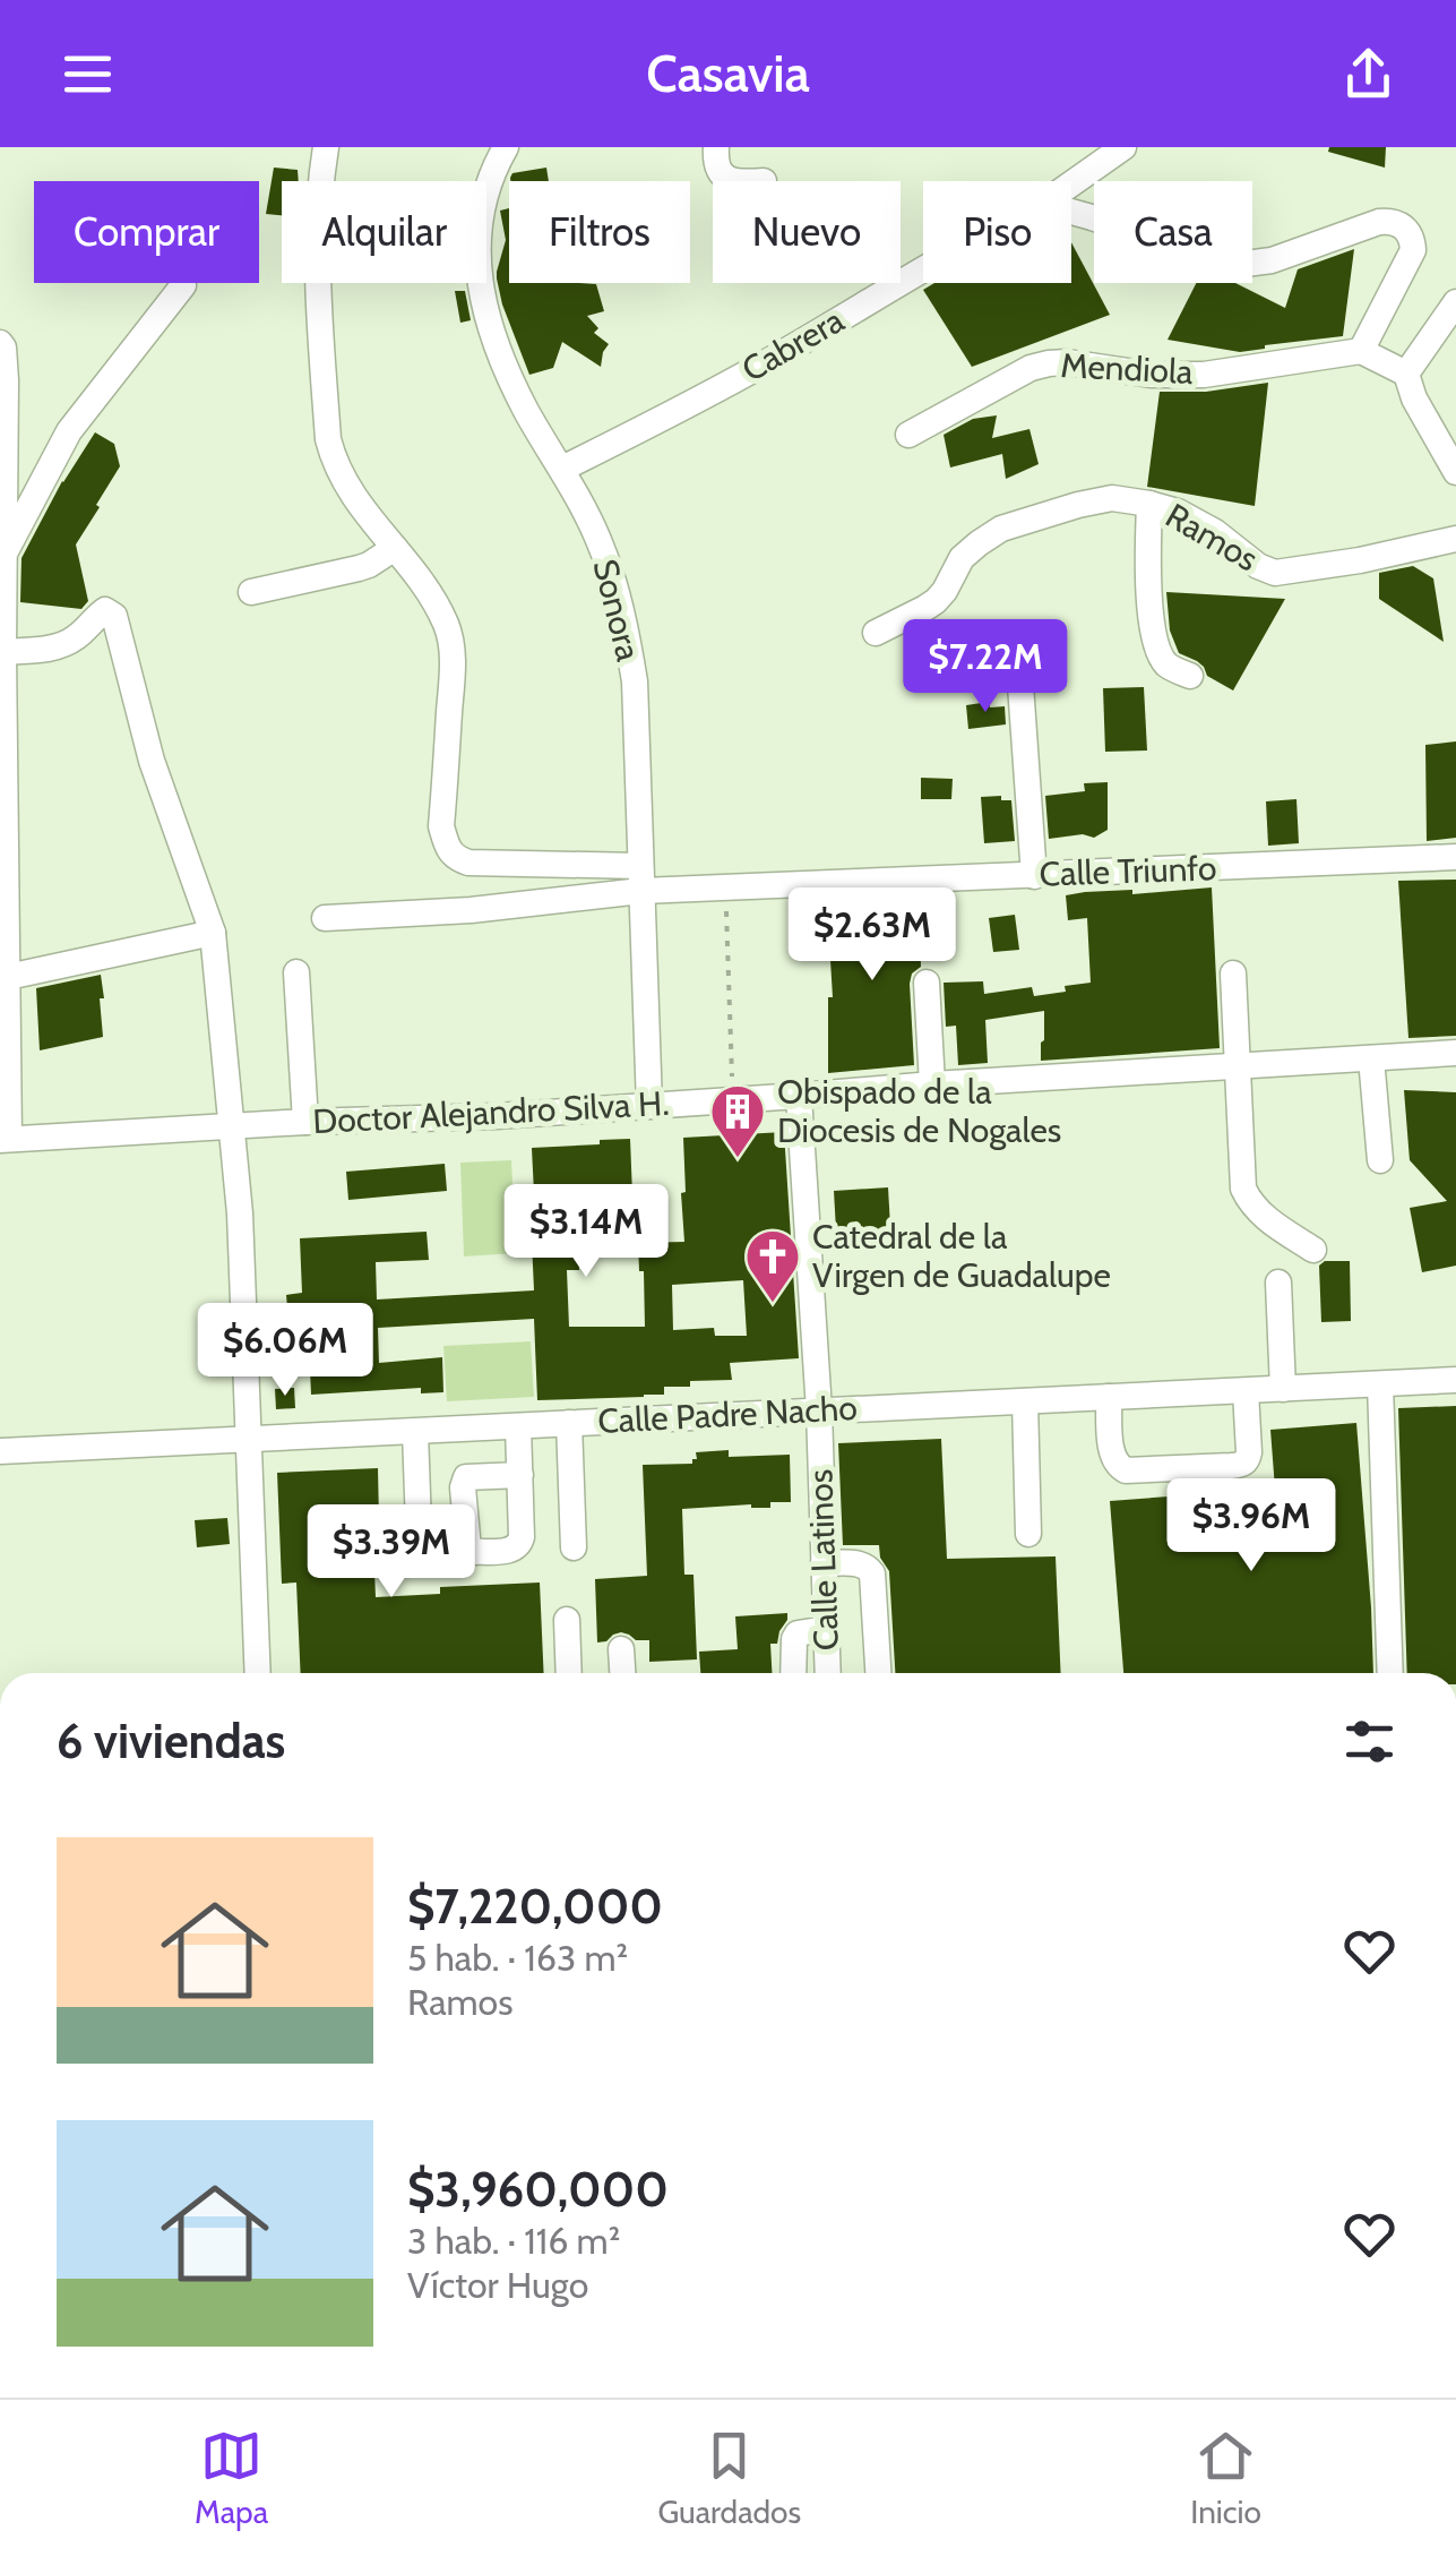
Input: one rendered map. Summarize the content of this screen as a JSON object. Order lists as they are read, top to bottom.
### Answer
{
  "streets": {
    "street": [
      "Cabrera",
      "Mendiola",
      "Ramos",
      "Sonora",
      "Calle Triunfo",
      "Doctor Alejandro Silva H.",
      "Calle Padre Nacho",
      "Calle Latinos"
    ]
  },
  "crossings": [
    ["Cabrera", "Sonora"],
    ["Sonora", "Calle Triunfo"],
    ["Sonora", "Doctor Alejandro Silva H."],
    ["Doctor Alejandro Silva H.", "Calle Latinos"],
    ["Calle Padre Nacho", "Calle Latinos"]
  ],
  "places": {
    "building": ["Obispado de la Diocesis de Nogales"],
    "church": ["Catedral de la Virgen de Guadalupe"]
  },
  "page": {
    "header": "Casavia",
    "chip": [
      "Comprar",
      "Alquilar",
      "Filtros",
      "Nuevo",
      "Piso",
      "Casa"
    ],
    "price": [
      "$7.22M",
      "$2.63M",
      "$3.14M",
      "$6.06M",
      "$3.96M",
      "$3.39M"
    ],
    "heading": "6 viviendas",
    "list": [
      {
        "name": "$7,220,000",
        "note": "5 hab. · 163 m² · Ramos"
      },
      {
        "name": "$3,960,000",
        "note": "3 hab. · 116 m² · Víctor Hugo"
      }
    ],
    "tabs": ["Mapa", "Guardados", "Inicio"]
  }
}
